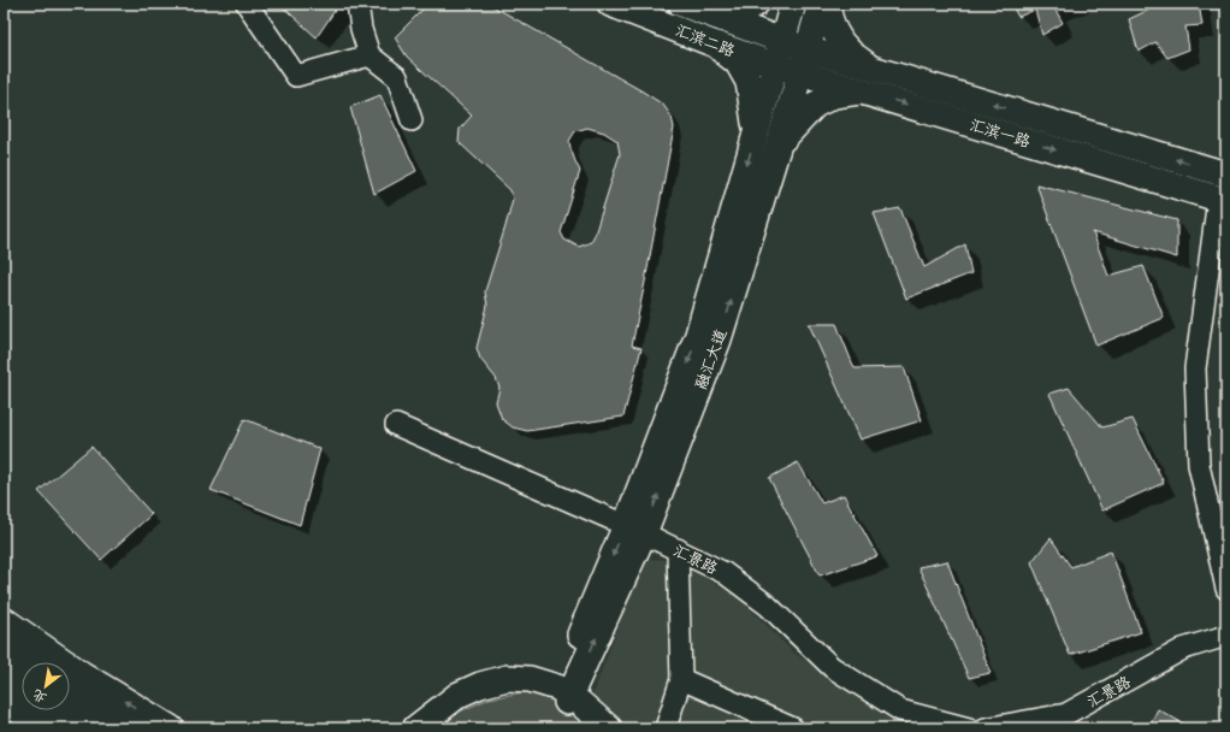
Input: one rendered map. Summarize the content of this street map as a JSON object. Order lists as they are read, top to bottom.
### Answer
{
  "streets": {
    "main road": ["汇滨二路", "汇滨一路", "融汇大道"],
    "street": ["汇景路"]
  },
  "crossings": [
    ["汇滨二路", "汇滨一路"],
    ["汇滨二路", "融汇大道"],
    ["汇滨一路", "融汇大道"],
    ["融汇大道", "汇景路"]
  ],
  "north": "bottom left"
}
